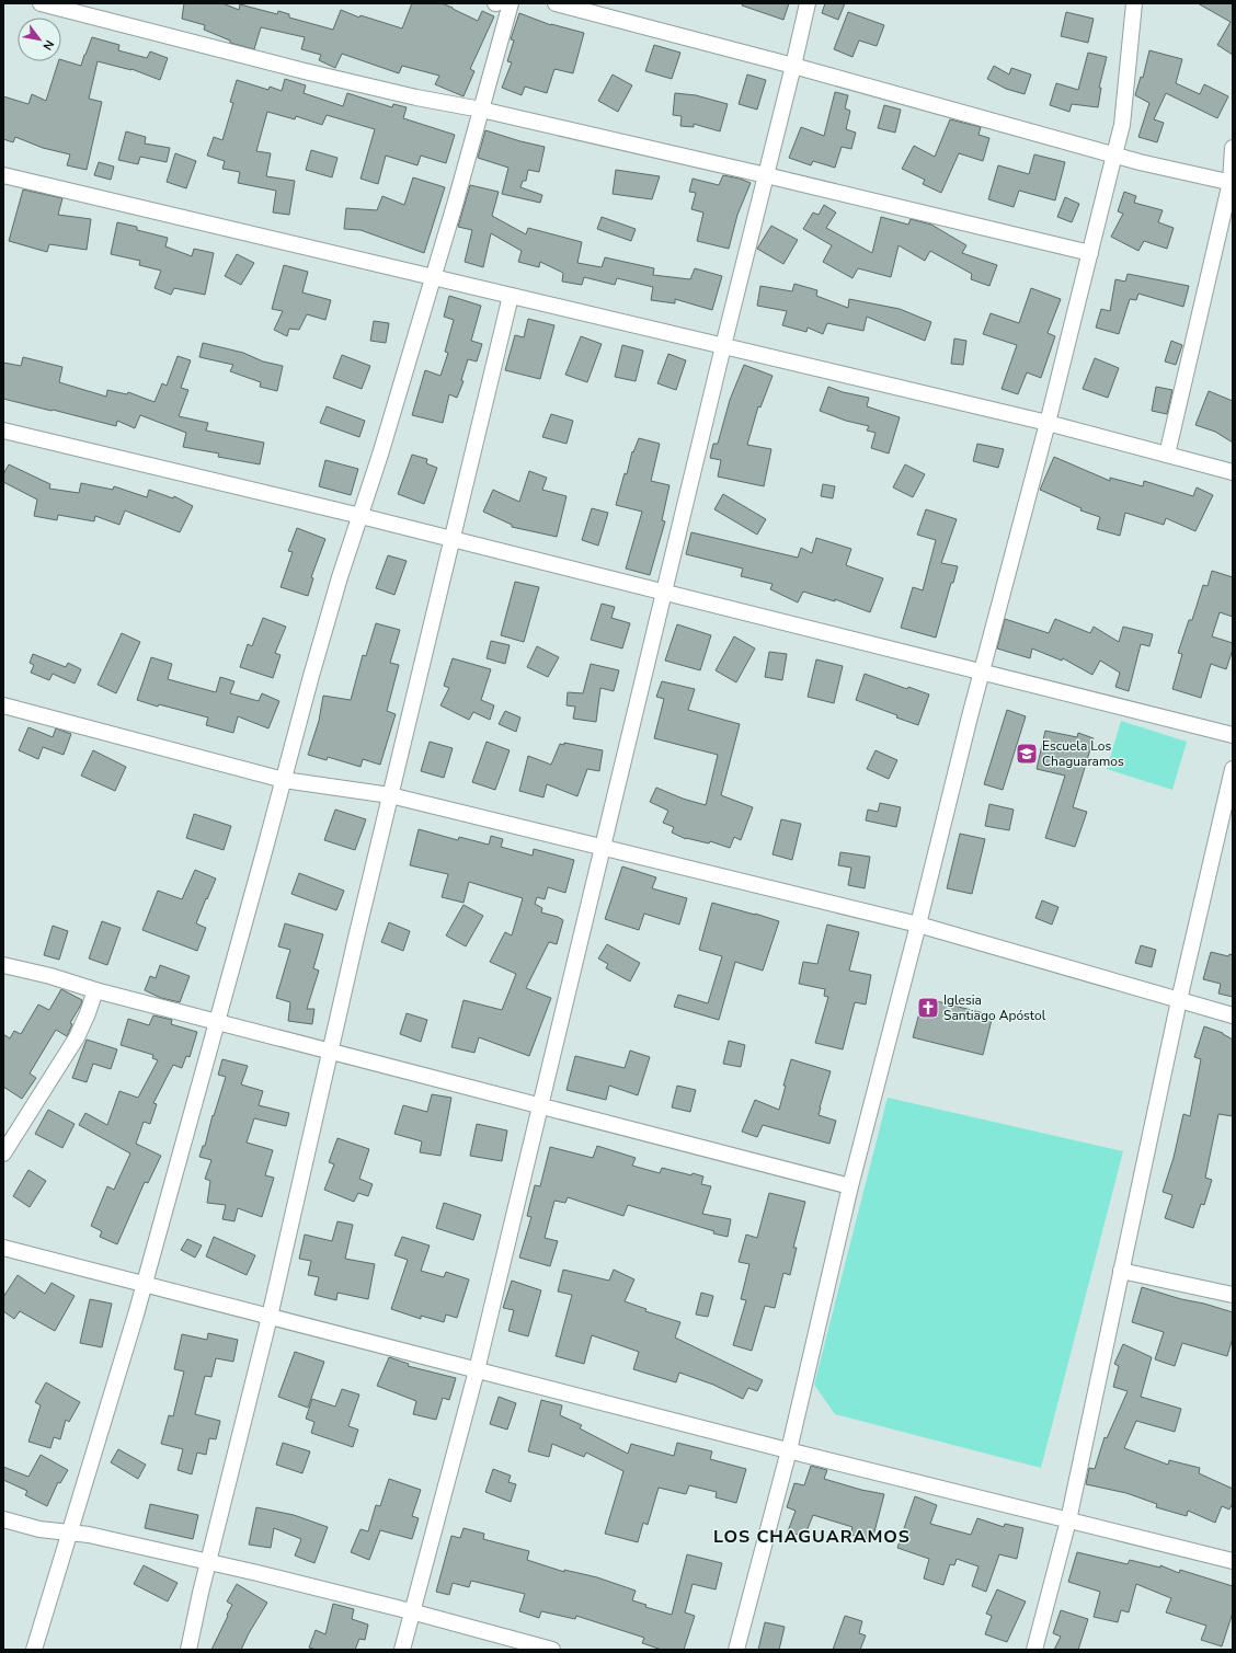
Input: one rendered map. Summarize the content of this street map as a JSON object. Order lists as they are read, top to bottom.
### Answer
{
  "districts": ["LOS CHAGUARAMOS"],
  "places": {
    "school or university": ["Escuela Los Chaguaramos"],
    "church": ["Iglesia Santiago Apóstol"]
  },
  "north": "bottom right"
}
